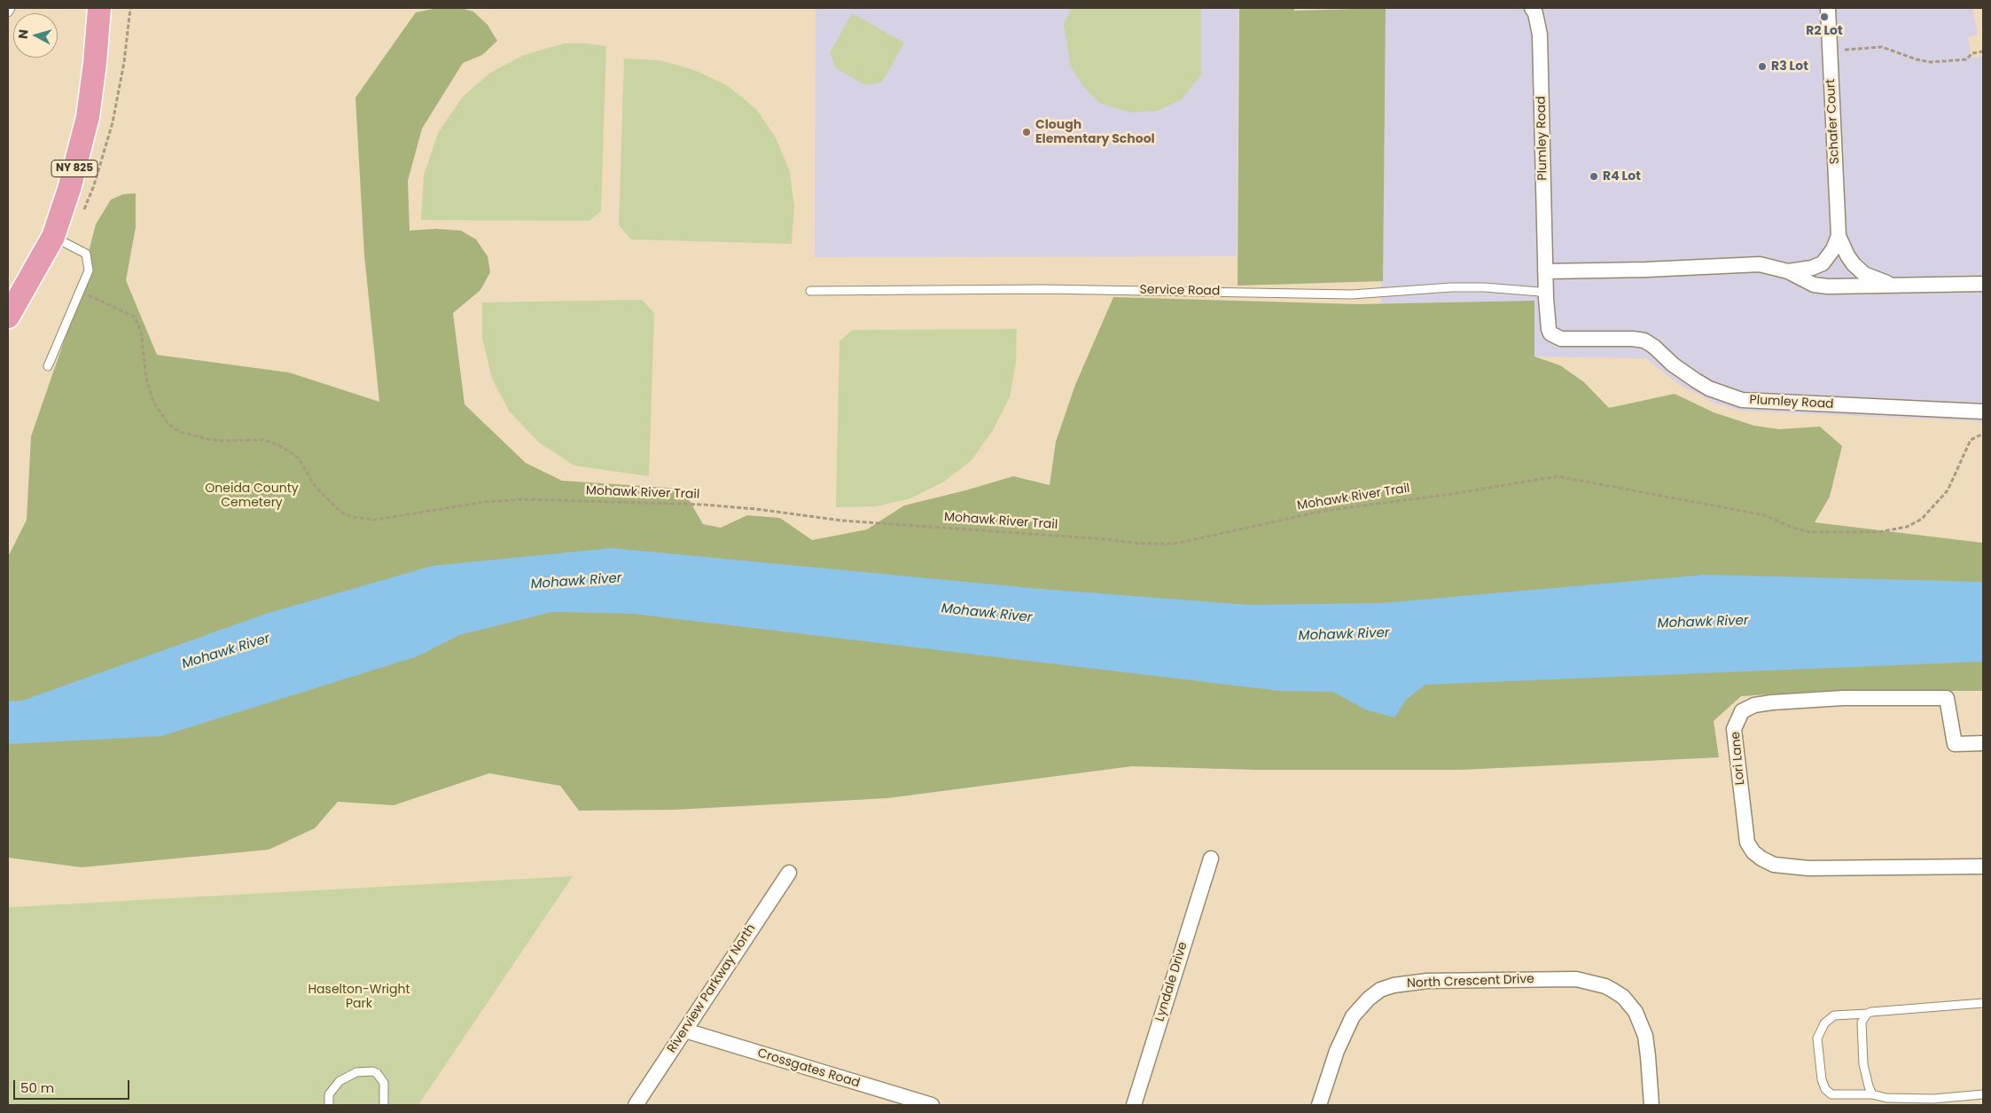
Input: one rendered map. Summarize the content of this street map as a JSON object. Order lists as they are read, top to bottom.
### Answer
{
  "streets": {
    "main road": ["NY 825"],
    "street": [
      "Schafer Court",
      "Plumley Road",
      "Lori Lane",
      "Lyndale Drive",
      "North Crescent Drive",
      "Riverview Parkway North",
      "Crossgates Road"
    ],
    "lane": ["Service Road"],
    "path": ["Mohawk River Trail"]
  },
  "crossings": [
    ["Plumley Road", "Service Road"],
    ["Riverview Parkway North", "Crossgates Road"]
  ],
  "water": ["Mohawk River"],
  "parks": ["Oneida County Cemetery", "Haselton-Wright Park"],
  "places": [
    "R2 Lot",
    "R3 Lot",
    "Clough Elementary School",
    "R4 Lot"
  ],
  "scale_bar": "50 m",
  "north": "left"
}
